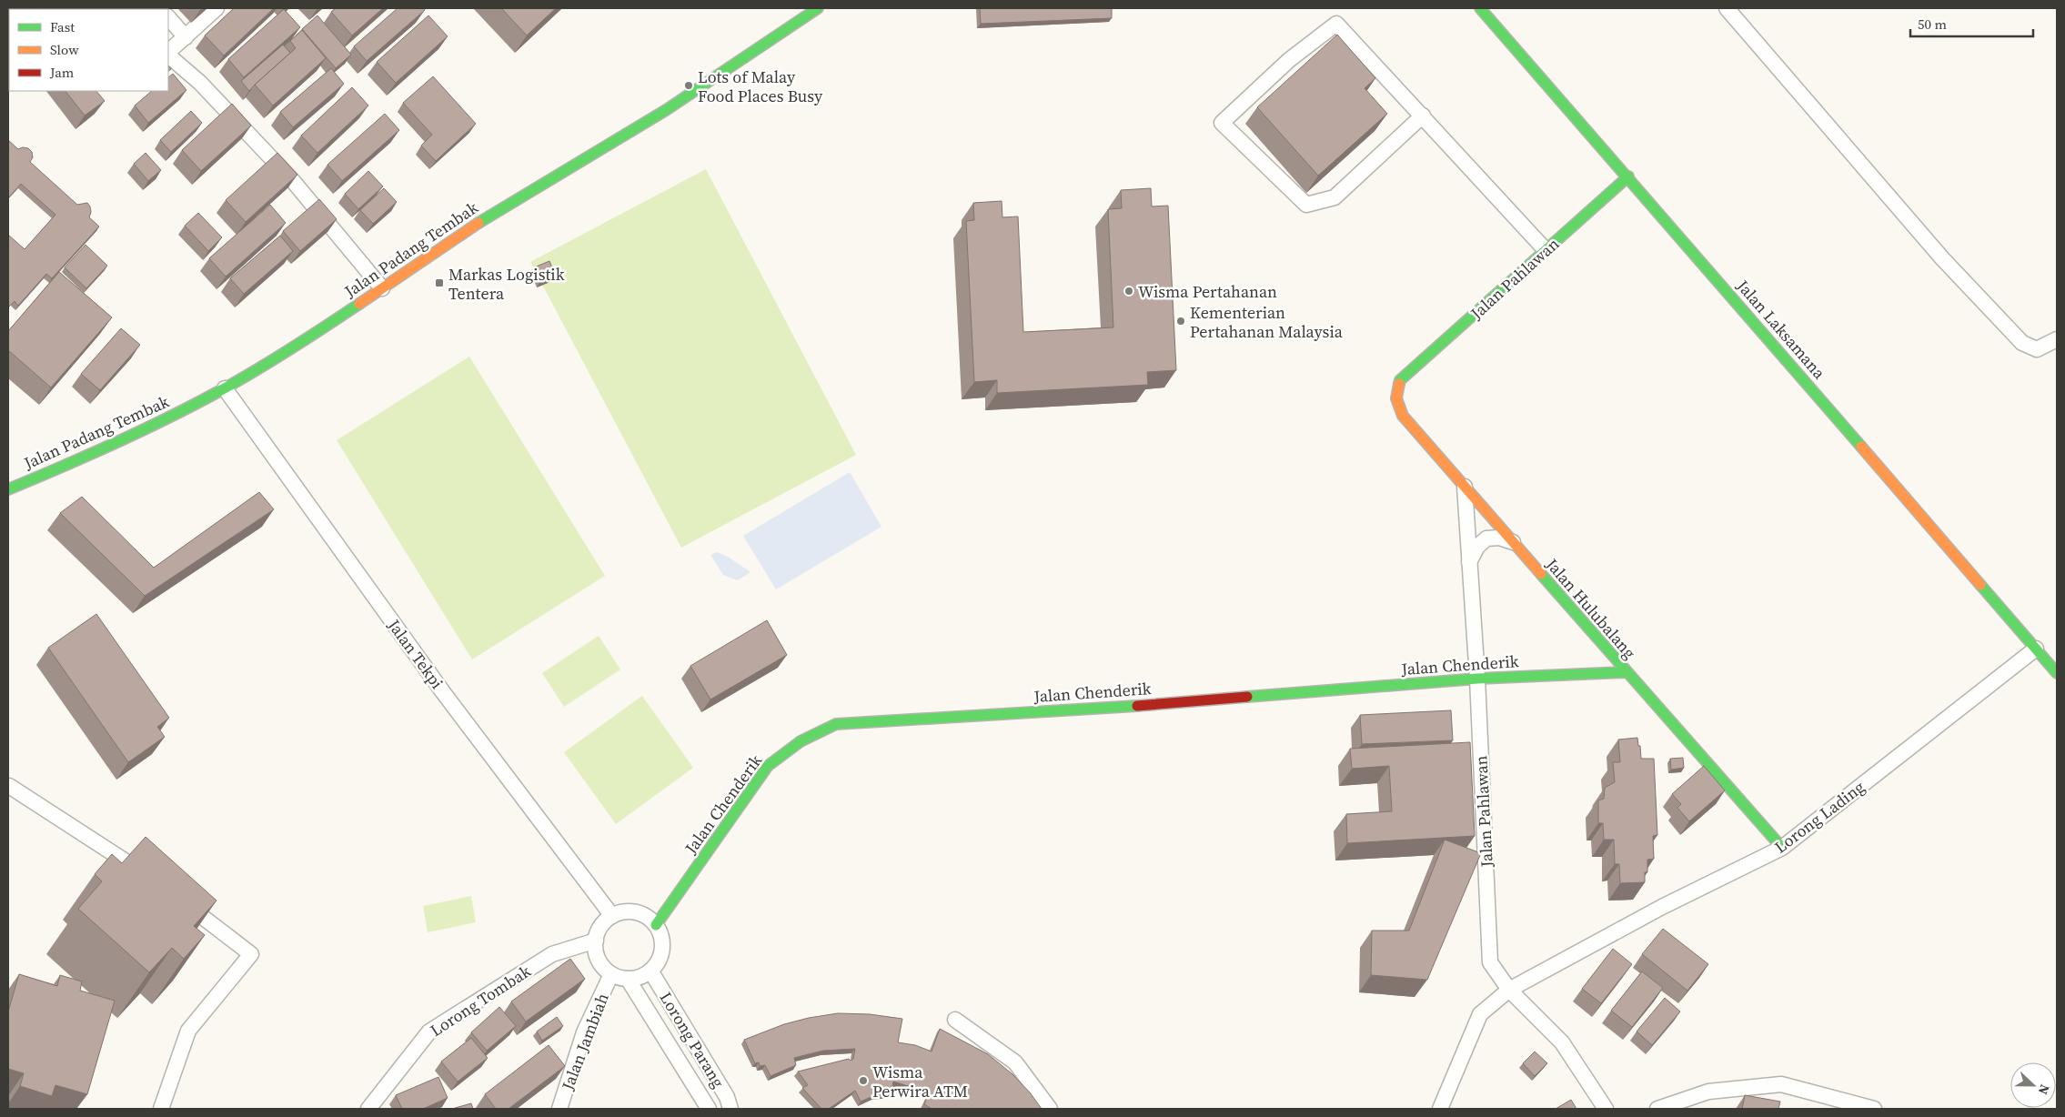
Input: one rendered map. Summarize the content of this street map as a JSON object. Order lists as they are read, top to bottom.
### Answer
{
  "streets": {
    "street": [
      "Jalan Padang Tembak",
      "Jalan Pahlawan",
      "Jalan Laksamana",
      "Jalan Hulubalang",
      "Jalan Tekpi",
      "Jalan Chenderik",
      "Lorong Lading",
      "Lorong Tombak",
      "Lorong Parang",
      "Jalan Jambiah"
    ]
  },
  "crossings": [
    ["Jalan Padang Tembak", "Jalan Tekpi"],
    ["Jalan Pahlawan", "Jalan Laksamana"],
    ["Jalan Pahlawan", "Jalan Hulubalang"],
    ["Jalan Pahlawan", "Jalan Chenderik"],
    ["Jalan Pahlawan", "Lorong Lading"],
    ["Jalan Laksamana", "Lorong Lading"],
    ["Jalan Hulubalang", "Jalan Chenderik"],
    ["Jalan Hulubalang", "Lorong Lading"],
    ["Jalan Tekpi", "Jalan Chenderik"],
    ["Jalan Tekpi", "Lorong Tombak"],
    ["Jalan Tekpi", "Lorong Parang"],
    ["Jalan Tekpi", "Jalan Jambiah"],
    ["Jalan Chenderik", "Lorong Tombak"],
    ["Jalan Chenderik", "Lorong Parang"],
    ["Jalan Chenderik", "Jalan Jambiah"],
    ["Lorong Tombak", "Lorong Parang"],
    ["Lorong Tombak", "Jalan Jambiah"],
    ["Lorong Parang", "Jalan Jambiah"]
  ],
  "places": {
    "other": [
      "Lots of Malay Food Places Busy",
      "Wisma Pertahanan",
      "Kementerian Pertahanan Malaysia",
      "Wisma Perwira ATM"
    ],
    "transit": ["Markas Logistik Tentera"]
  },
  "legend": ["Fast", "Slow", "Jam"],
  "scale_bar": "50 m",
  "north": "right"
}
